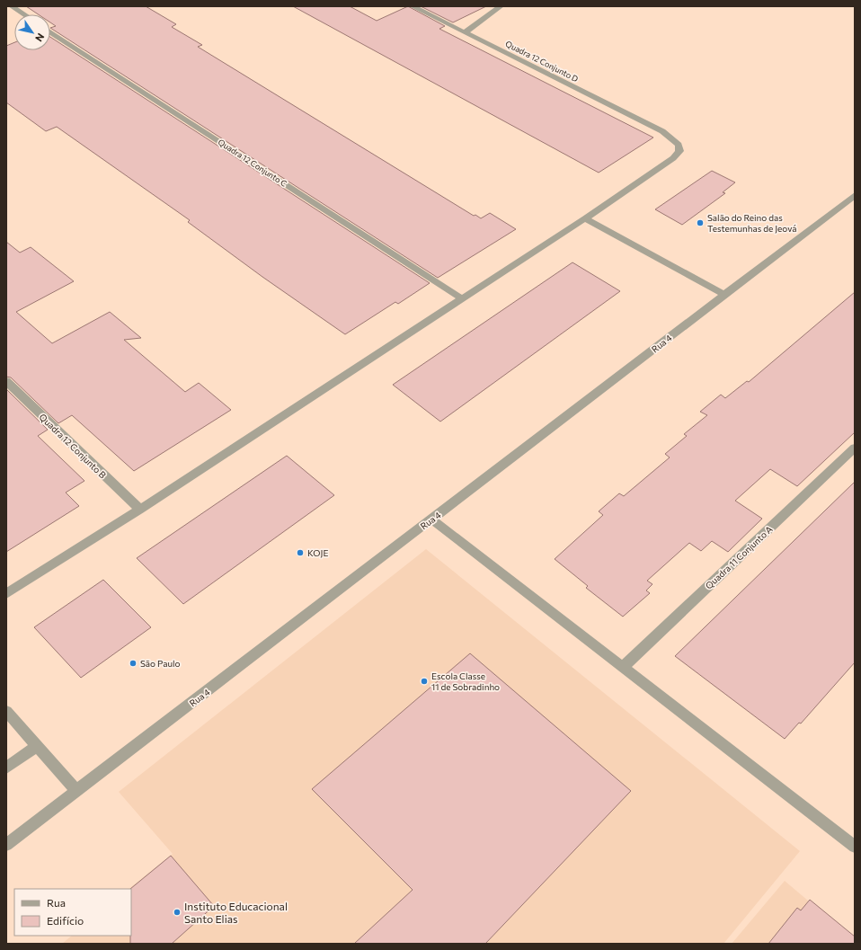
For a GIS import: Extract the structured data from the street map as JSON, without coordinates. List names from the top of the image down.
{
  "streets": {
    "street": [
      "Quadra 12 Conjunto D",
      "Quadra 12 Conjunto C",
      "Rua 4",
      "Quadra 12 Conjunto B",
      "Quadra 11 Conjunto A"
    ]
  },
  "crossings": [
    ["Quadra 12 Conjunto D", "Quadra 12 Conjunto C"],
    ["Quadra 12 Conjunto D", "Quadra 12 Conjunto B"]
  ],
  "places": [
    "Salão do Reino das Testemunhas de Jeová",
    "KOJE",
    "São Paulo",
    "Escola Classe 11 de Sobradinho",
    "Instituto Educacional Santo Elias"
  ],
  "legend": ["Rua", "Edifício"],
  "north": "bottom right"
}
